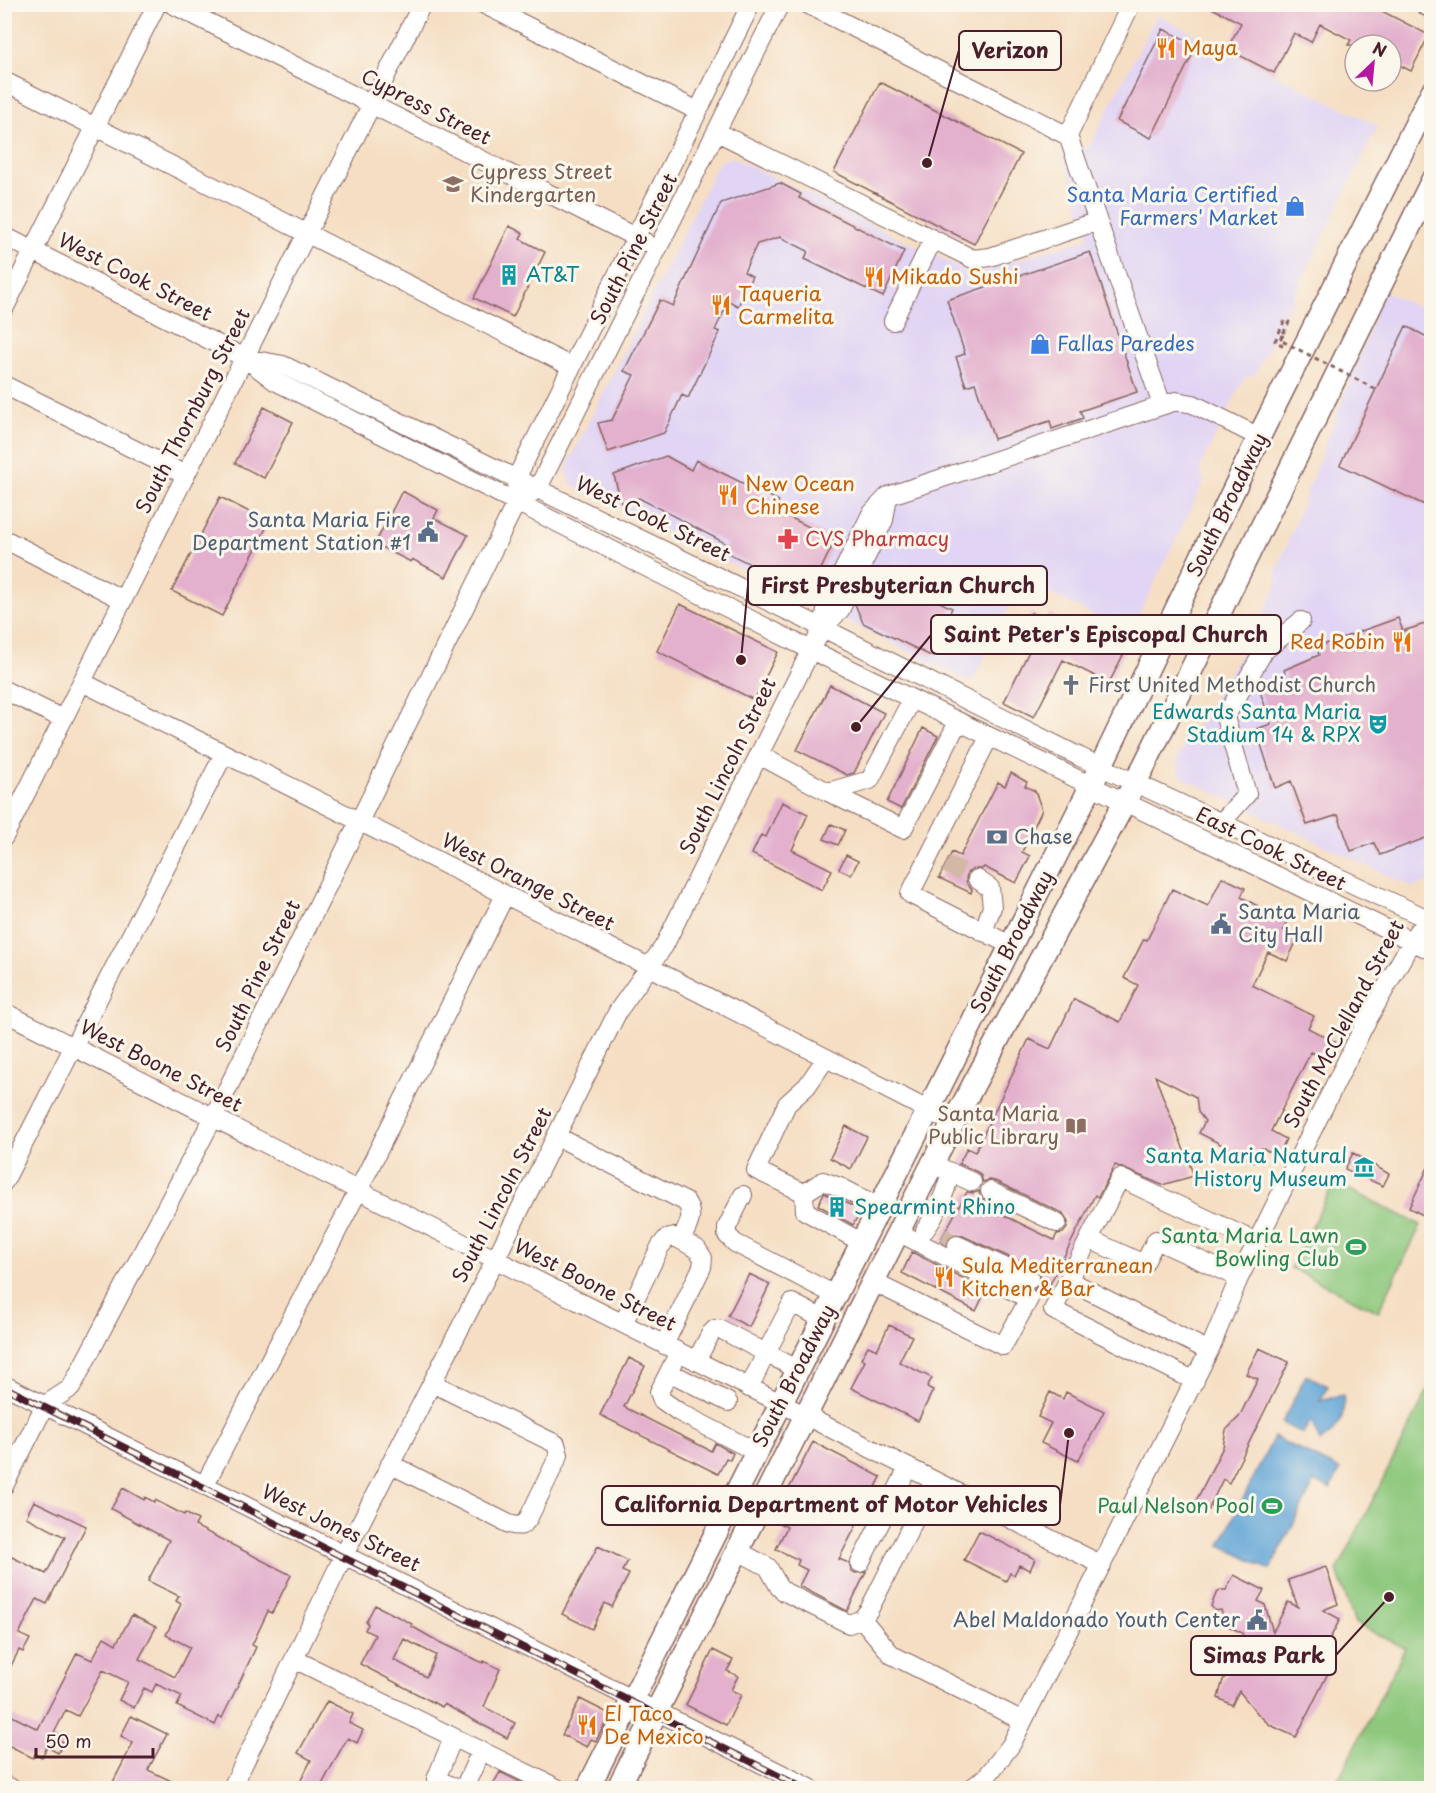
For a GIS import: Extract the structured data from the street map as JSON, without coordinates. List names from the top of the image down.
{
  "streets": {
    "main road": ["South Broadway"],
    "street": [
      "Cypress Street",
      "South Pine Street",
      "West Cook Street",
      "South Thornburg Street",
      "South Lincoln Street",
      "East Cook Street",
      "West Orange Street",
      "South McClelland Street",
      "West Boone Street",
      "West Jones Street"
    ]
  },
  "crossings": [
    ["Cypress Street", "South Pine Street"],
    ["Cypress Street", "South Thornburg Street"],
    ["South Pine Street", "West Cook Street"],
    ["South Pine Street", "West Orange Street"],
    ["South Pine Street", "West Boone Street"],
    ["South Pine Street", "West Jones Street"],
    ["West Cook Street", "South Thornburg Street"],
    ["West Cook Street", "South Broadway"],
    ["West Cook Street", "South Lincoln Street"],
    ["West Cook Street", "East Cook Street"],
    ["South Thornburg Street", "West Orange Street"],
    ["South Broadway", "East Cook Street"],
    ["South Broadway", "West Orange Street"],
    ["South Broadway", "West Boone Street"],
    ["South Broadway", "West Jones Street"],
    ["South Lincoln Street", "West Orange Street"],
    ["South Lincoln Street", "West Boone Street"],
    ["South Lincoln Street", "West Jones Street"],
    ["East Cook Street", "South McClelland Street"],
    ["South McClelland Street", "West Boone Street"]
  ],
  "places": {
    "restaurant": [
      "Maya",
      "Mikado Sushi",
      "Taqueria Carmelita",
      "New Ocean Chinese",
      "Red Robin",
      "Sula Mediterranean Kitchen & Bar",
      "El Taco De Mexico"
    ],
    "other": [
      "Verizon",
      "First Presbyterian Church",
      "Saint Peter's Episcopal Church",
      "California Department of Motor Vehicles",
      "Simas Park"
    ],
    "school or university": ["Cypress Street Kindergarten"],
    "shop": ["Santa Maria Certified Farmers' Market", "Fallas Paredes"],
    "building": ["AT&T", "Spearmint Rhino"],
    "public building": ["Santa Maria Fire Department Station #1", "Santa Maria City Hall", "Abel Maldonado Youth Center"],
    "pharmacy": ["CVS Pharmacy"],
    "church": ["First United Methodist Church"],
    "theatre": ["Edwards Santa Maria Stadium 14 & RPX"],
    "bank": ["Chase"],
    "library": ["Santa Maria Public Library"],
    "museum": ["Santa Maria Natural History Museum"],
    "sports": ["Santa Maria Lawn Bowling Club", "Paul Nelson Pool"]
  },
  "scale_bar": "50 m",
  "north": "top right"
}
